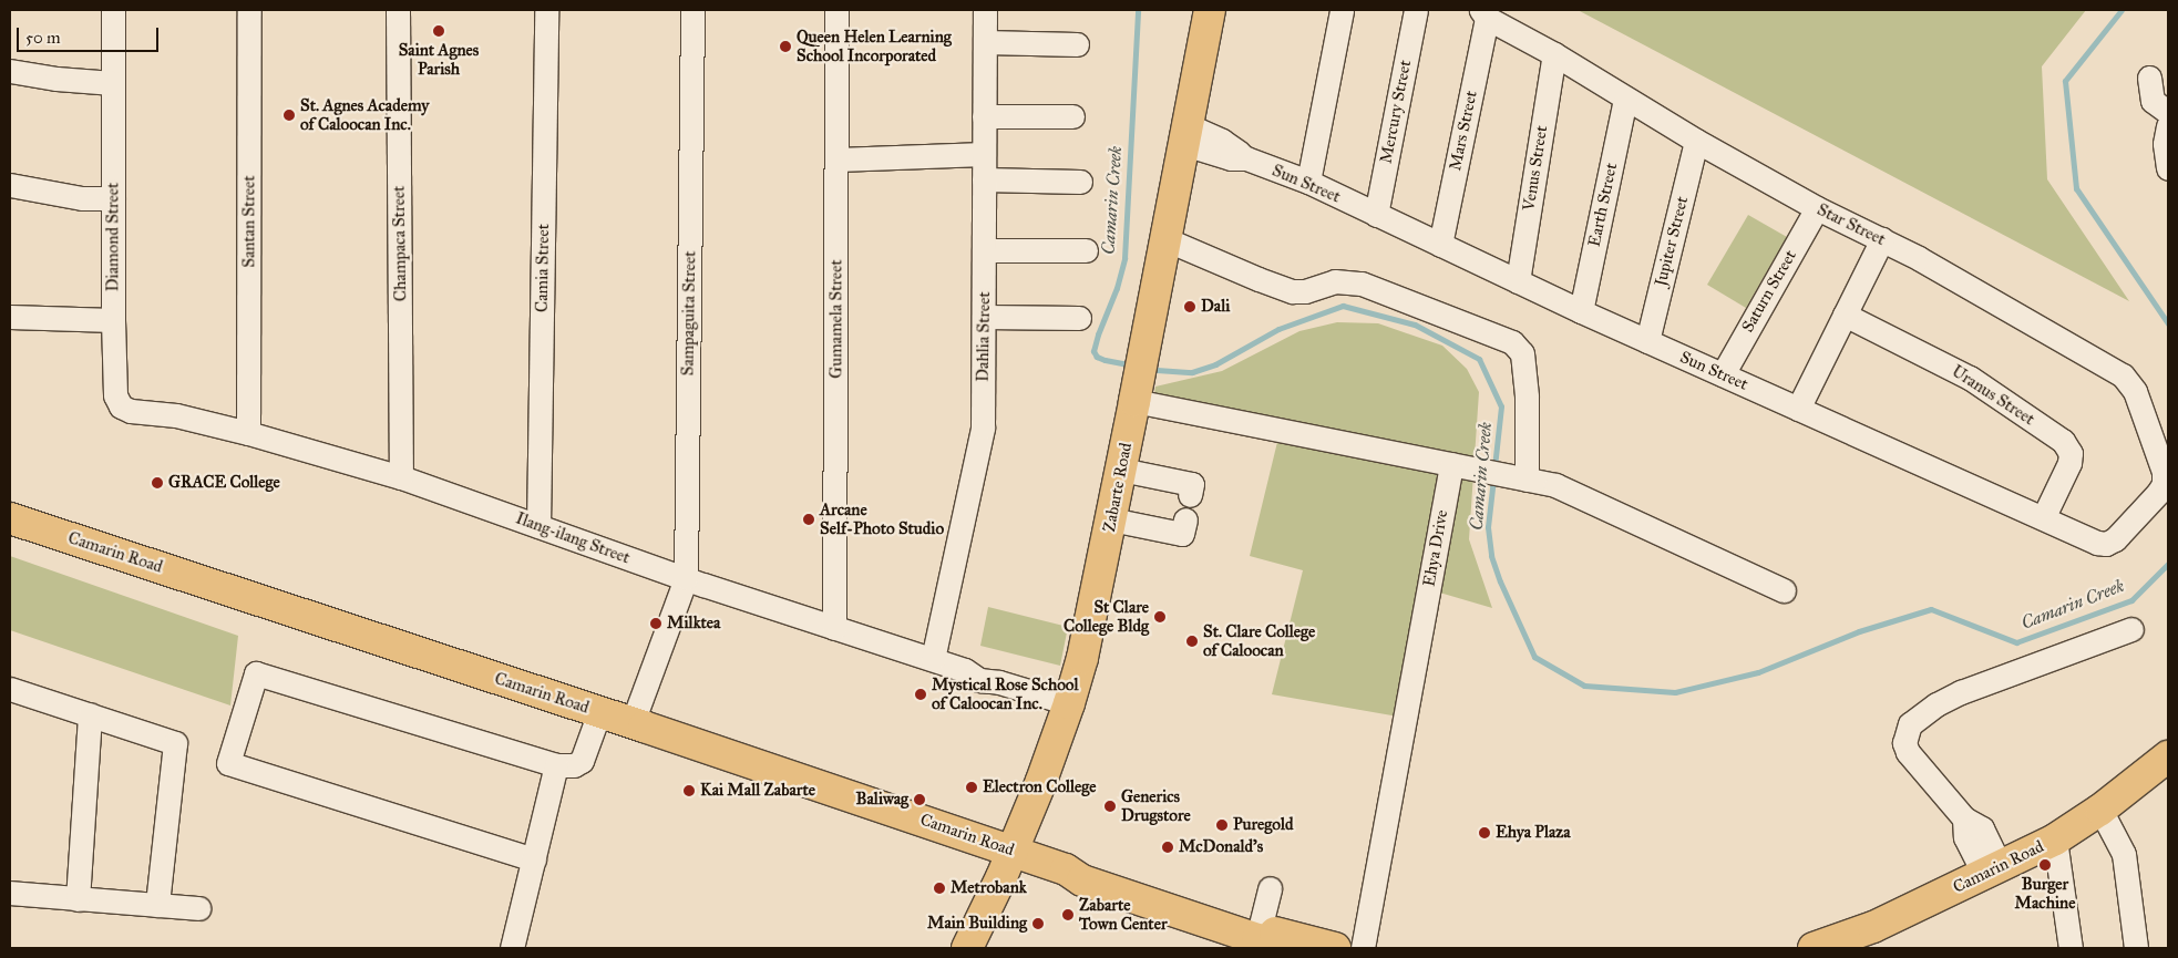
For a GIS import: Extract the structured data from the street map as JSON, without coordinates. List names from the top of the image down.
{
  "streets": {
    "main road": ["Zabarte Road", "Camarin Road"],
    "street": [
      "Mercury Street",
      "Mars Street",
      "Venus Street",
      "Sun Street",
      "Earth Street",
      "Santan Street",
      "Star Street",
      "Diamond Street",
      "Jupiter Street",
      "Champaca Street",
      "Camia Street",
      "Saturn Street",
      "Sampaguita Street",
      "Gumamela Street",
      "Dahlia Street",
      "Uranus Street",
      "Ilang-ilang Street",
      "Ehya Drive"
    ]
  },
  "crossings": [
    ["Mercury Street", "Sun Street"],
    ["Mars Street", "Sun Street"],
    ["Mars Street", "Star Street"],
    ["Venus Street", "Sun Street"],
    ["Venus Street", "Star Street"],
    ["Sun Street", "Earth Street"],
    ["Sun Street", "Star Street"],
    ["Sun Street", "Jupiter Street"],
    ["Sun Street", "Saturn Street"],
    ["Sun Street", "Uranus Street"],
    ["Sun Street", "Zabarte Road"],
    ["Earth Street", "Star Street"],
    ["Santan Street", "Ilang-ilang Street"],
    ["Star Street", "Jupiter Street"],
    ["Star Street", "Saturn Street"],
    ["Diamond Street", "Ilang-ilang Street"],
    ["Champaca Street", "Ilang-ilang Street"],
    ["Camia Street", "Ilang-ilang Street"],
    ["Sampaguita Street", "Ilang-ilang Street"],
    ["Sampaguita Street", "Camarin Road"],
    ["Gumamela Street", "Ilang-ilang Street"],
    ["Dahlia Street", "Ilang-ilang Street"],
    ["Zabarte Road", "Ilang-ilang Street"],
    ["Zabarte Road", "Camarin Road"]
  ],
  "water": ["Camarin Creek"],
  "places": [
    "Saint Agnes Parish",
    "Queen Helen Learning School Incorporated",
    "St. Agnes Academy of Caloocan Inc.",
    "Dali",
    "GRACE College",
    "Arcane Self-Photo Studio",
    "St Clare College Bldg",
    "Milktea",
    "St. Clare College of Caloocan",
    "Mystical Rose School of Caloocan Inc.",
    "Electron College",
    "Kai Mall Zabarte",
    "Baliwag",
    "Generics Drugstore",
    "Puregold",
    "Ehya Plaza",
    "McDonald's",
    "Burger Machine",
    "Metrobank",
    "Zabarte Town Center",
    "Main Building"
  ],
  "scale_bar": "50 m"
}
